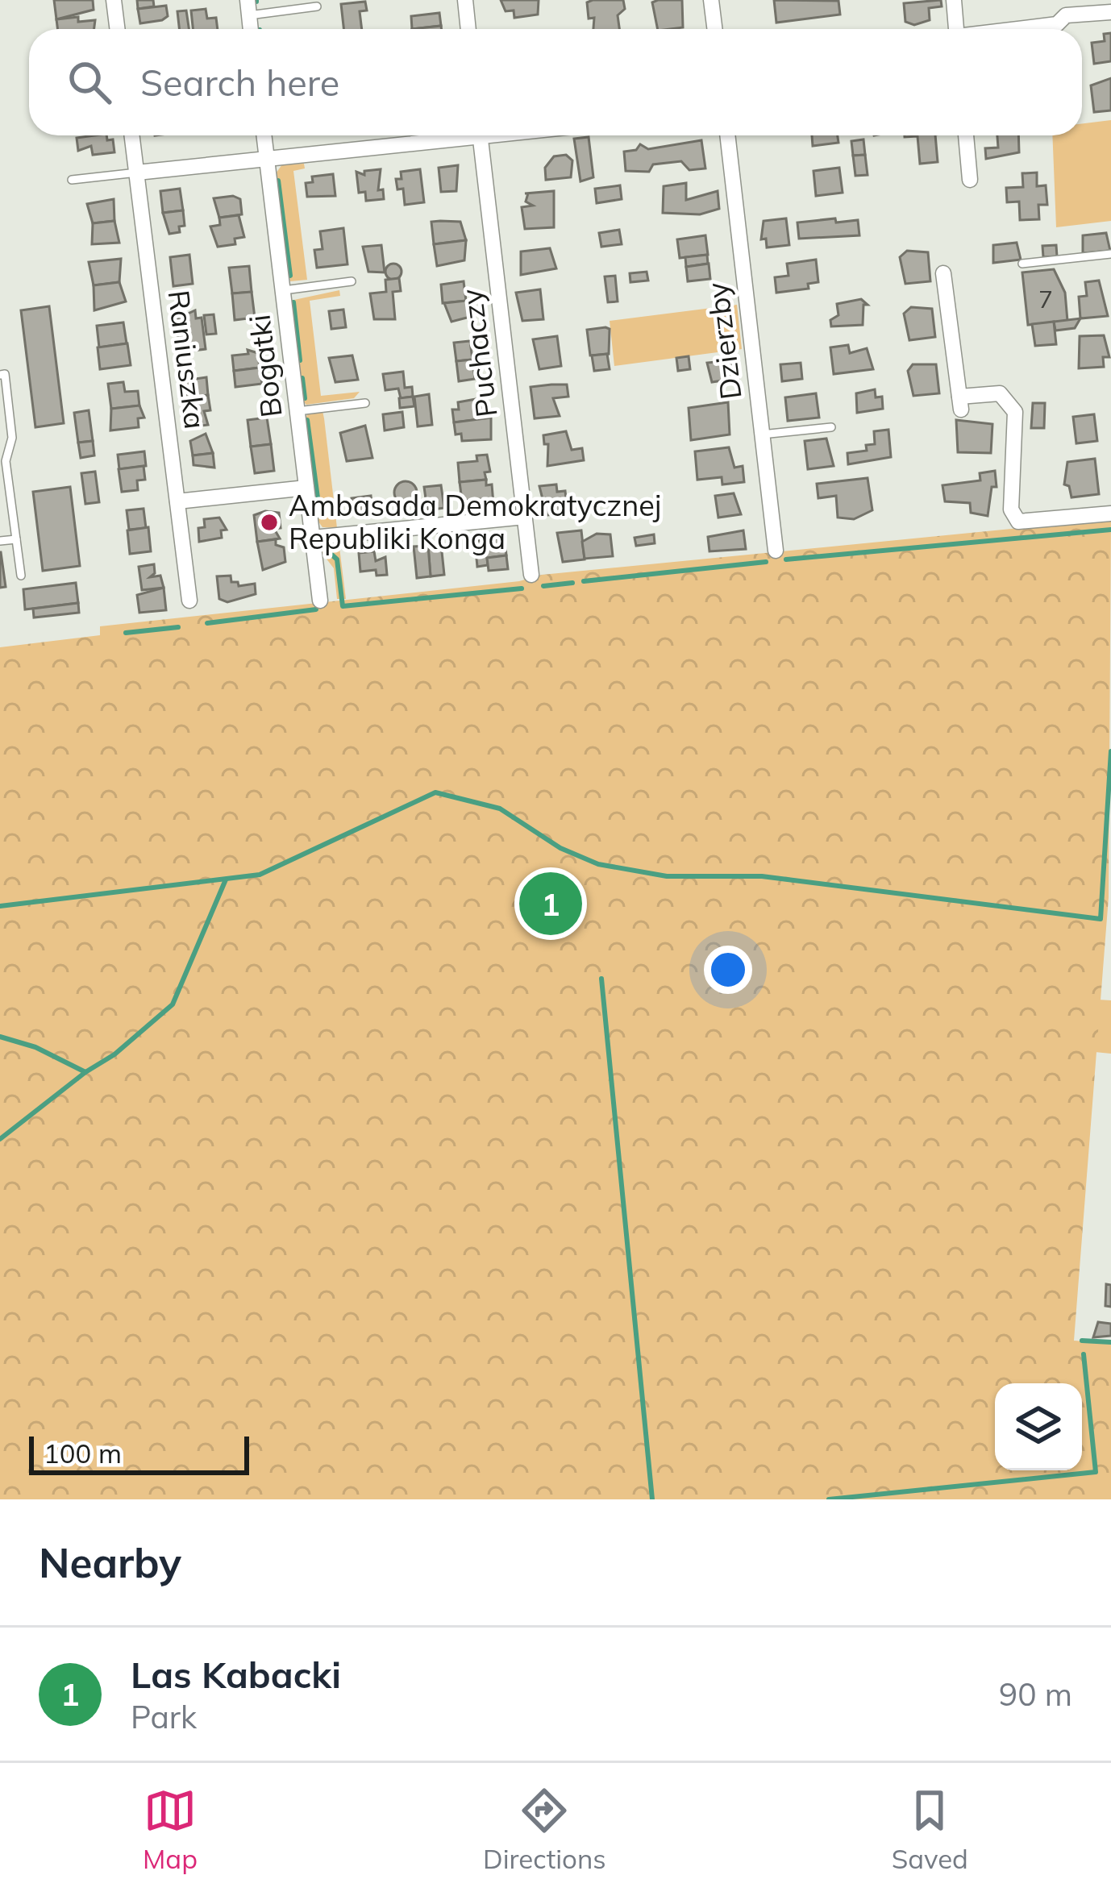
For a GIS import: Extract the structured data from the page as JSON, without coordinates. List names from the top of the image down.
{
  "streets": {
    "street": [
      "Dzierzby",
      "Puchaczy",
      "Raniuszka",
      "Bogatki"
    ]
  },
  "places": ["Ambasada Demokratycznej Republiki Konga"],
  "house_numbers": ["7"],
  "scale_bar": "100 m",
  "page": {
    "search": "Search here",
    "pins": "1",
    "scale": "100 m",
    "heading": "Nearby",
    "list": [
      {
        "mark": "1",
        "name": "Las Kabacki",
        "note": "Park",
        "value": "90 m"
      }
    ],
    "nav": ["Map", "Directions", "Saved"]
  }
}
